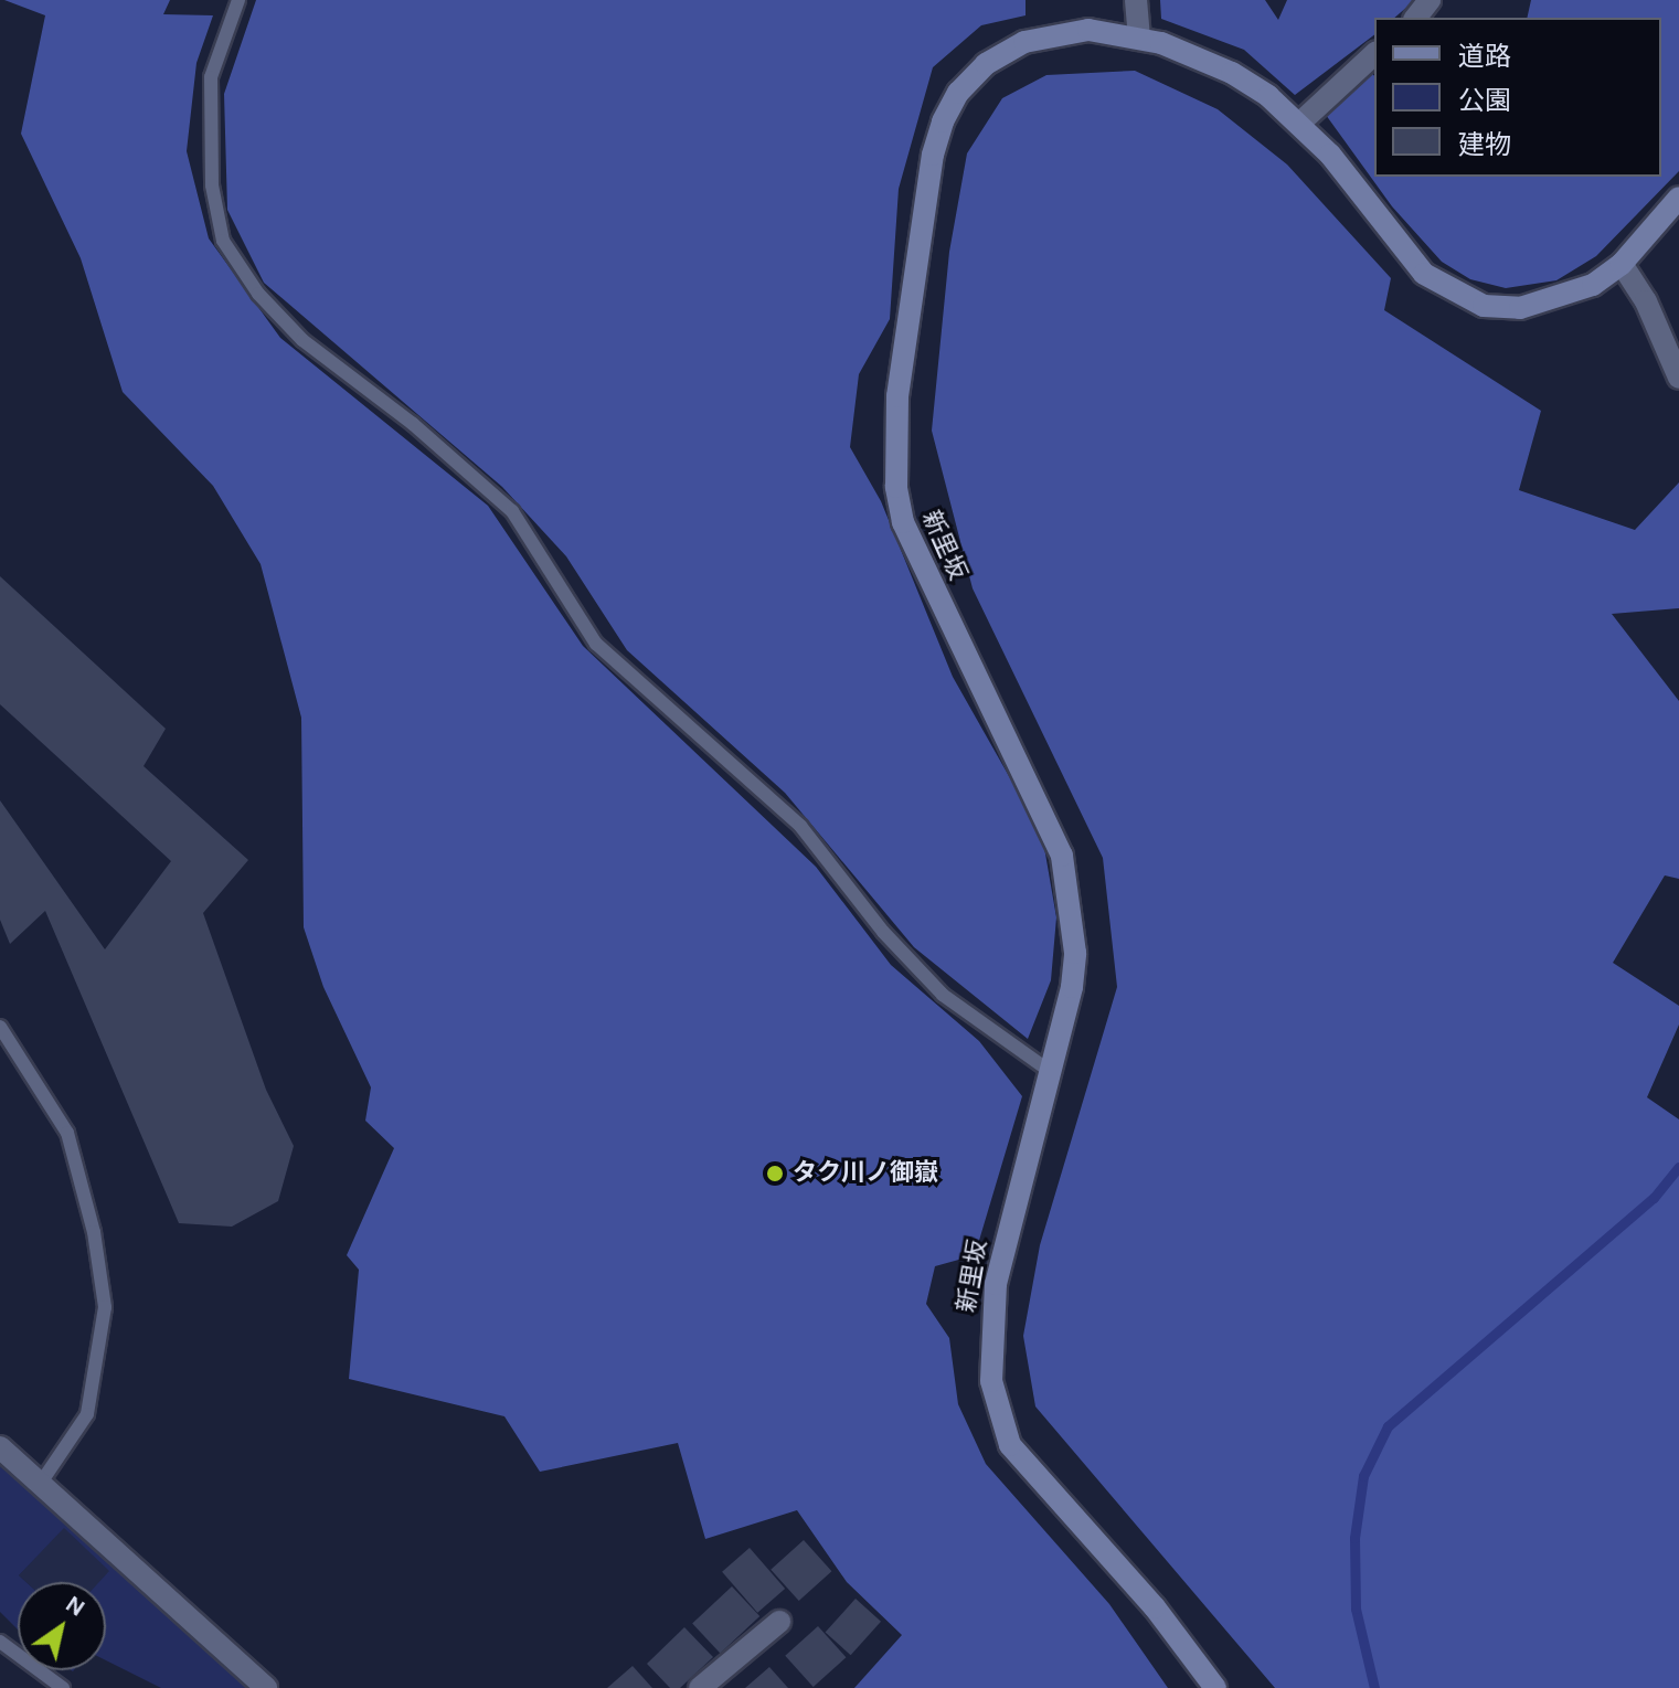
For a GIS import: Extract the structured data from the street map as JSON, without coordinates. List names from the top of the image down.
{
  "streets": {
    "main road": ["新里坂"]
  },
  "places": ["タク川ノ御嶽"],
  "legend": ["道路", "公園", "建物"],
  "north": "top right"
}
